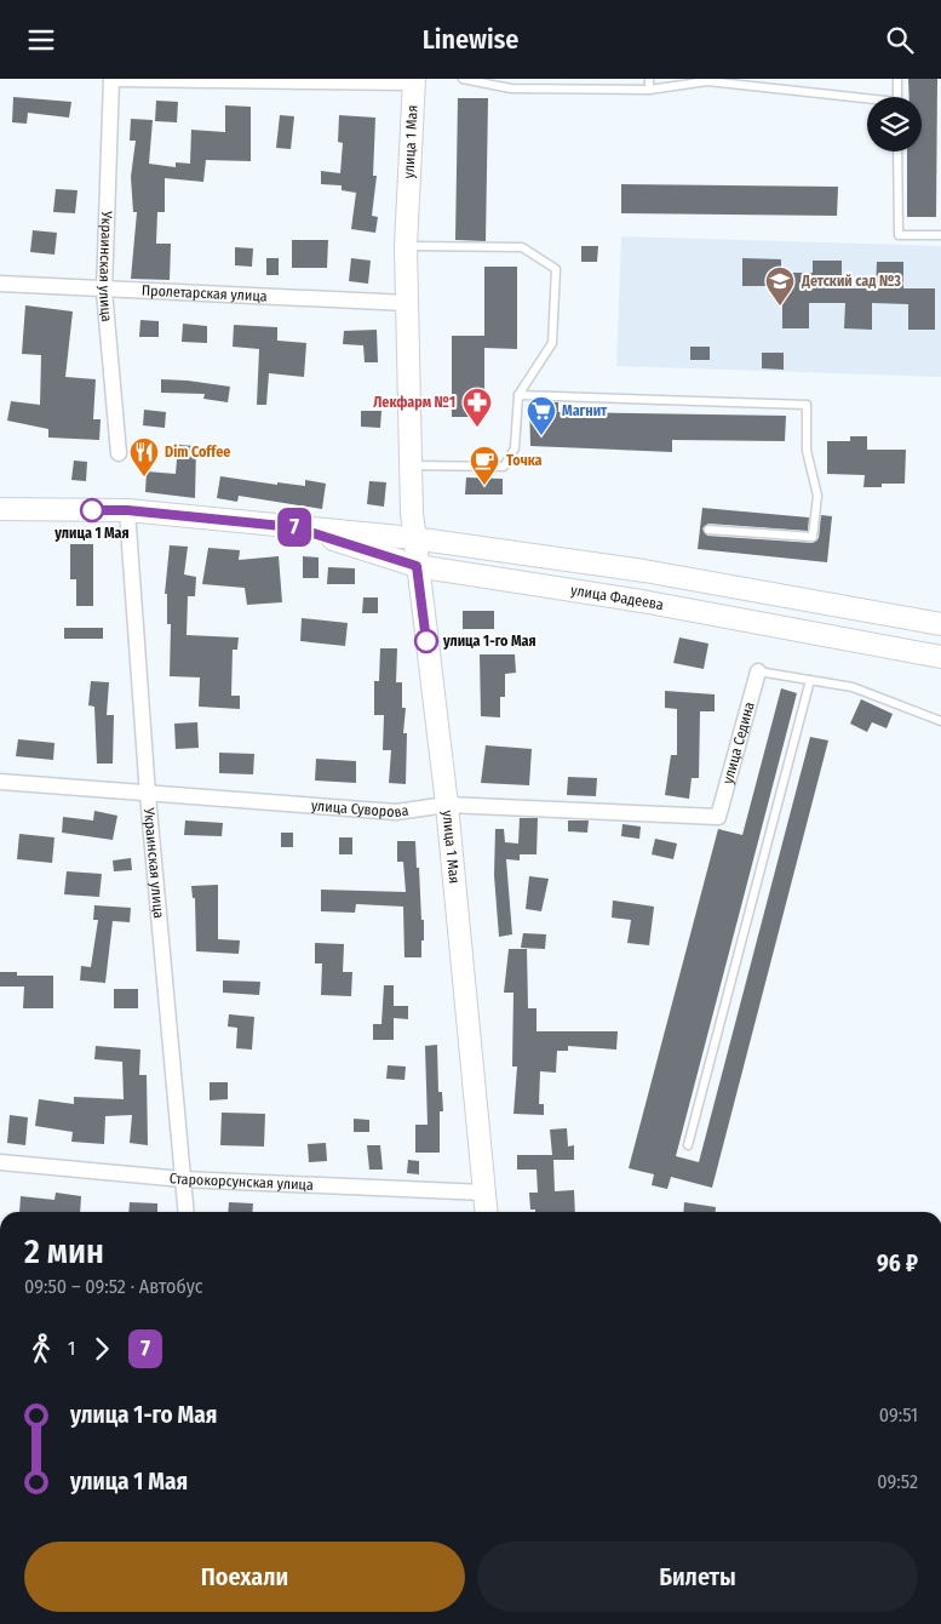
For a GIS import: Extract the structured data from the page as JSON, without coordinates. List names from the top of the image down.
{
  "streets": {
    "main road": ["улица 1 Мая", "улица Фадеева"],
    "street": [
      "Украинская улица",
      "Пролетарская улица",
      "улица Седина",
      "улица Суворова",
      "Старокорсунская улица"
    ]
  },
  "crossings": [
    ["улица 1 Мая", "Пролетарская улица"],
    ["улица 1 Мая", "улица Фадеева"],
    ["улица 1 Мая", "улица Суворова"],
    ["улица 1 Мая", "Старокорсунская улица"],
    ["Украинская улица", "Пролетарская улица"],
    ["Украинская улица", "улица Фадеева"],
    ["Украинская улица", "улица Суворова"],
    ["Украинская улица", "Старокорсунская улица"],
    ["улица Седина", "улица Суворова"]
  ],
  "places": {
    "school or university": ["Детский сад №3"],
    "pharmacy": ["Лекфарм №1"],
    "supermarket": ["Магнит"],
    "restaurant": ["Dim Coffee"],
    "cafe": ["Точка"],
    "other": ["улица 1 Мая", "улица 1-го Мая"]
  },
  "lines": ["bus line 7"],
  "page": {
    "header": "Linewise",
    "on_map": "7",
    "heading": ["2 мин", "09:50 – 09:52 · Автобус", "96 ₽"],
    "legs": ["1", "7"],
    "list": [
      {
        "name": "улица 1-го Мая",
        "value": "09:51"
      },
      {
        "name": "улица 1 Мая",
        "value": "09:52"
      }
    ],
    "buttons": ["Поехали", "Билеты"]
  }
}
